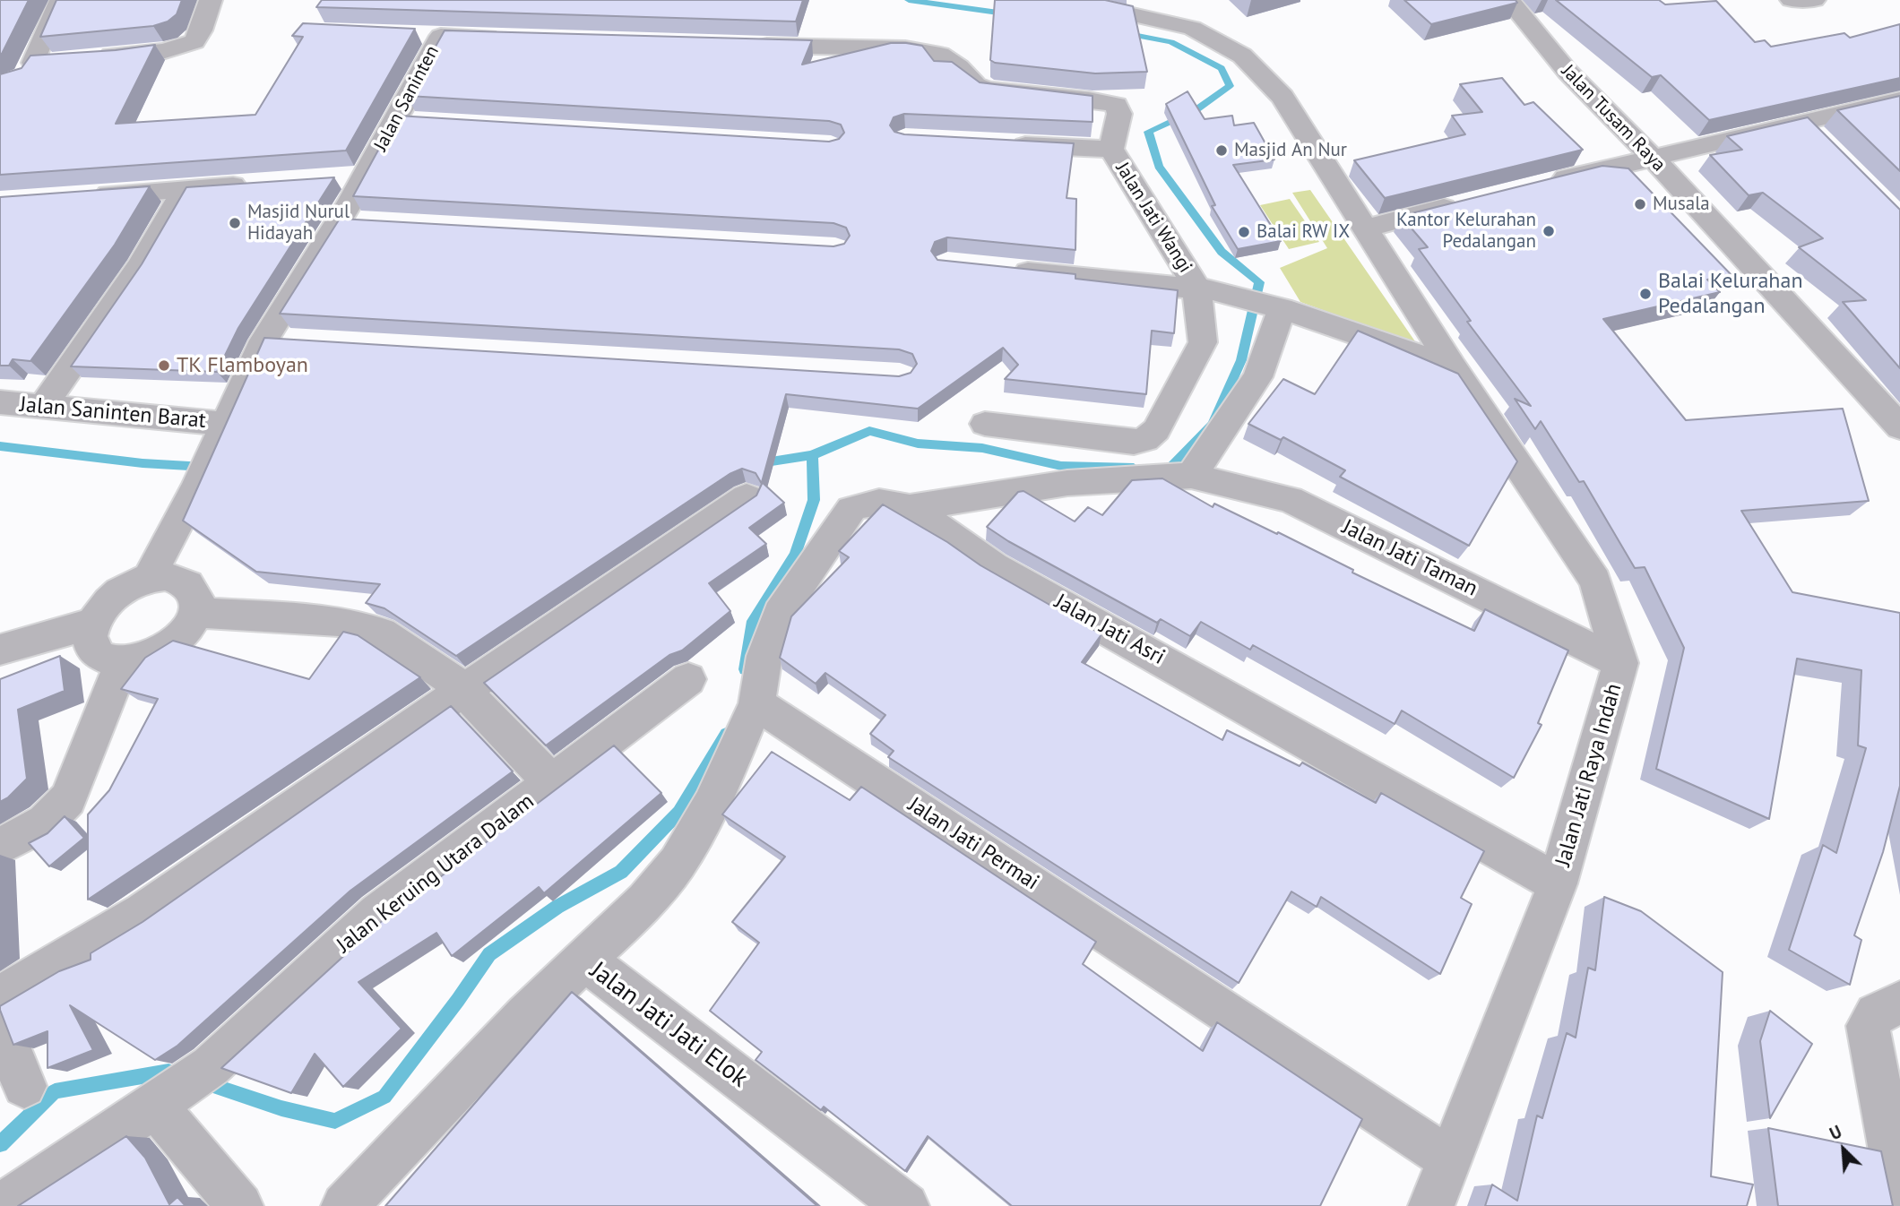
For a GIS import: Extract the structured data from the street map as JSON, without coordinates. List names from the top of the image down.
{
  "streets": {
    "street": [
      "Jalan Saninten",
      "Jalan Tusam Raya",
      "Jalan Jati Wangi",
      "Jalan Saninten Barat",
      "Jalan Jati Taman",
      "Jalan Jati Asri",
      "Jalan Jati Raya Indah",
      "Jalan Jati Permai",
      "Jalan Keruing Utara Dalam",
      "Jalan Jati Jati Elok"
    ]
  },
  "crossings": [
    ["Jalan Saninten", "Jalan Saninten Barat"],
    ["Jalan Jati Taman", "Jalan Jati Asri"],
    ["Jalan Jati Taman", "Jalan Jati Raya Indah"],
    ["Jalan Jati Asri", "Jalan Jati Raya Indah"],
    ["Jalan Jati Asri", "Jalan Jati Permai"],
    ["Jalan Jati Raya Indah", "Jalan Jati Permai"]
  ],
  "places": [
    "Masjid An Nur",
    "Musala",
    "Masjid Nurul Hidayah",
    "Kantor Kelurahan Pedalangan",
    "Balai RW IX",
    "Balai Kelurahan Pedalangan",
    "TK Flamboyan"
  ],
  "north": "top left"
}
